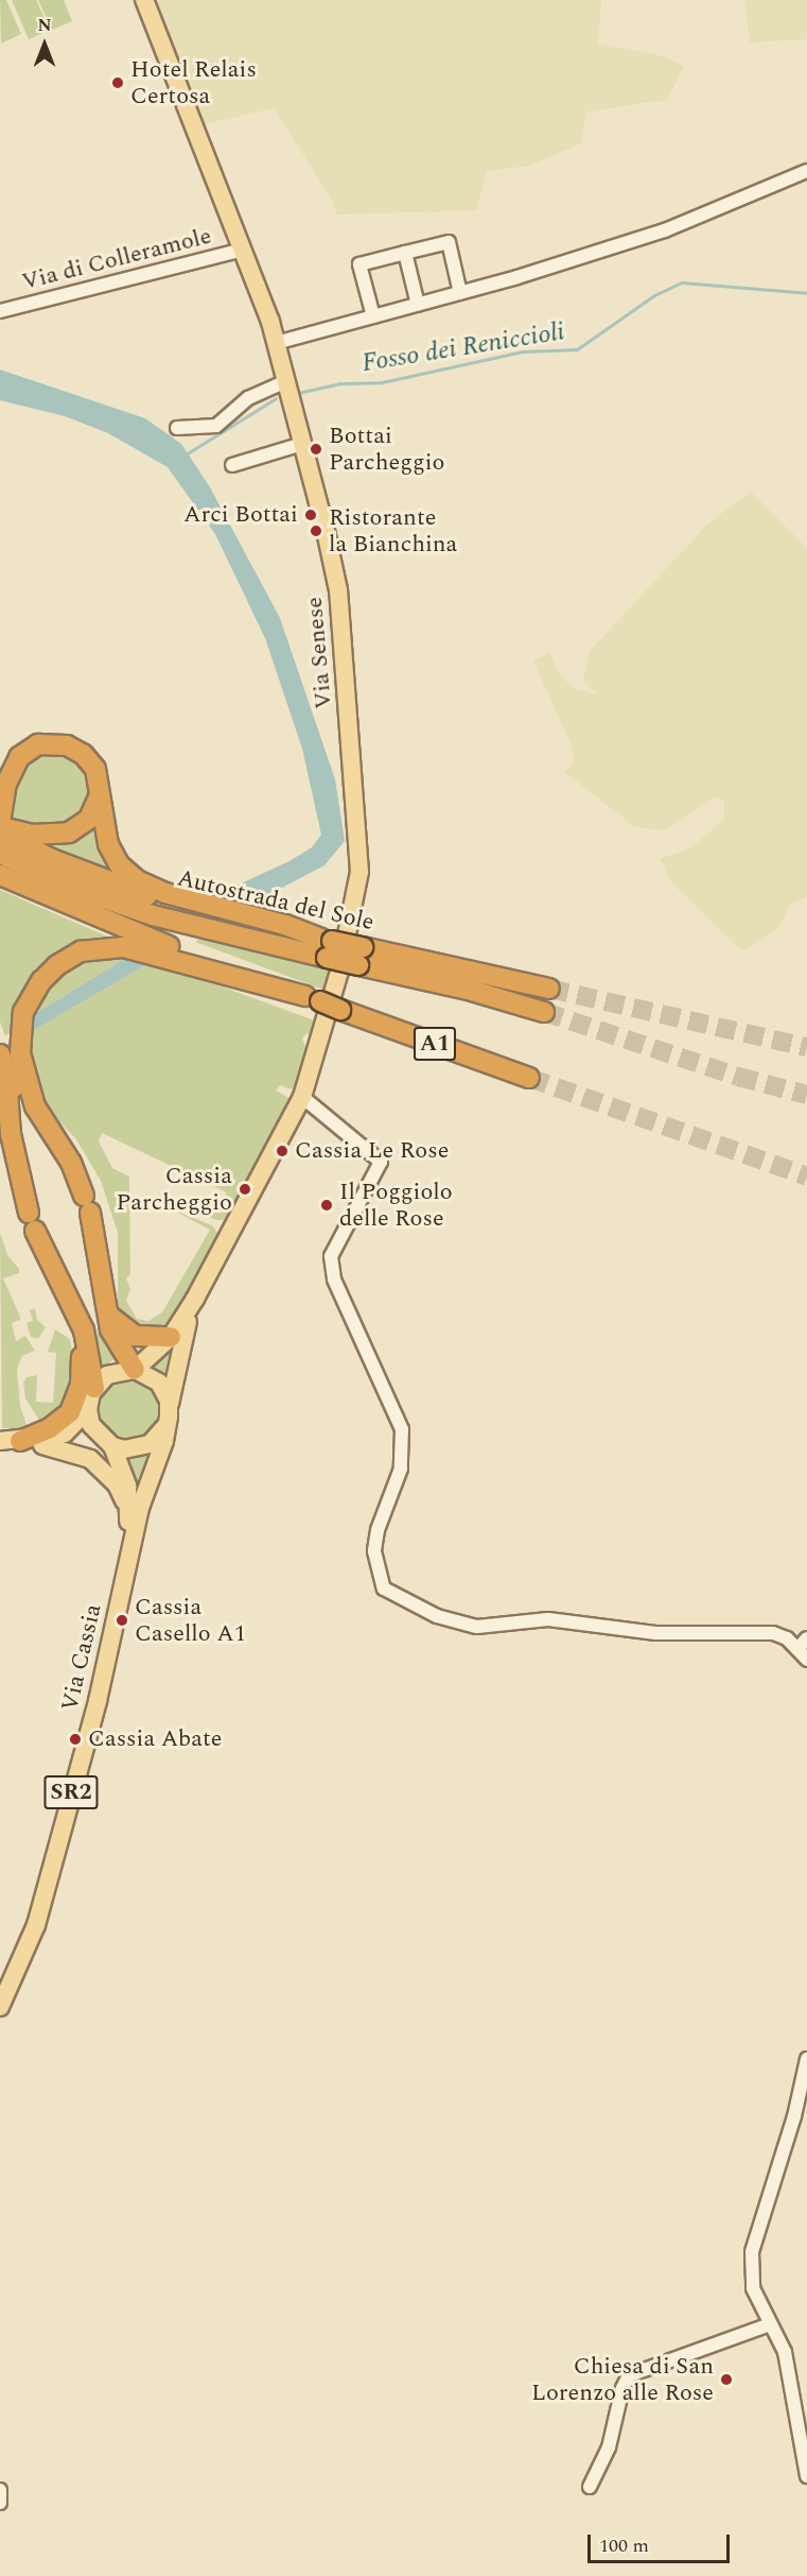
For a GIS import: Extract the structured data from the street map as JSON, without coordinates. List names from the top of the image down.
{
  "streets": {
    "highway": ["Autostrada del Sole", "A1"],
    "main road": ["Via Senese", "Via Cassia", "SR2"],
    "street": ["Via di Colleramole"]
  },
  "crossings": [
    ["Via di Colleramole", "Via Senese"],
    ["Via Senese", "Via Cassia"],
    ["Via Senese", "SR2"],
    ["Autostrada del Sole", "A1"],
    ["Via Cassia", "SR2"]
  ],
  "water": ["Fosso dei Reniccioli"],
  "places": [
    "Hotel Relais Certosa",
    "Bottai Parcheggio",
    "Arci Bottai",
    "Ristorante la Bianchina",
    "Cassia Le Rose",
    "Cassia Parcheggio",
    "Il Poggiolo delle Rose",
    "Cassia Casello A1",
    "Cassia Abate",
    "Chiesa di San Lorenzo alle Rose"
  ],
  "scale_bar": "100 m",
  "north": "top"
}
